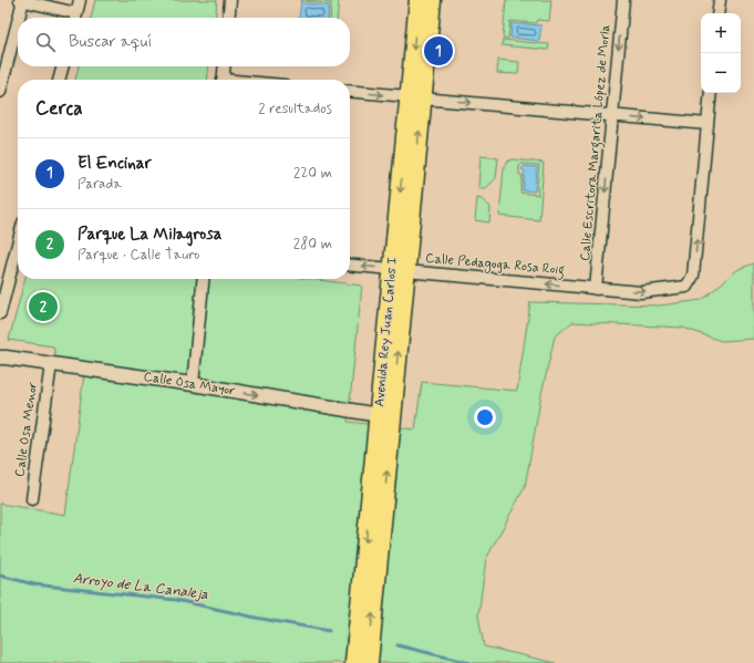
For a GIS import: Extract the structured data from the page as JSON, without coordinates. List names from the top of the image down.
{
  "streets": {
    "main road": ["Avenida Rey Juan Carlos I"],
    "street": [
      "Calle Escritora Margarita López de Morla",
      "Calle Pedagoga Rosa Roig",
      "Calle Osa Mayor",
      "Calle Osa Menor"
    ]
  },
  "crossings": [
    ["Calle Escritora Margarita López de Morla", "Calle Pedagoga Rosa Roig"],
    ["Calle Pedagoga Rosa Roig", "Avenida Rey Juan Carlos I"],
    ["Avenida Rey Juan Carlos I", "Calle Osa Mayor"],
    ["Calle Osa Mayor", "Calle Osa Menor"]
  ],
  "one_way": ["Calle Escritora Margarita López de Morla", "Calle Osa Mayor"],
  "water": ["Arroyo de La Canaleja"],
  "page": {
    "map_buttons": ["+", "−"],
    "search": "Buscar aquí",
    "pins": ["1", "2"],
    "heading": ["Cerca", "2 resultados"],
    "list": [
      {
        "mark": "1",
        "name": "El Encinar",
        "note": "Parada",
        "value": "220 m"
      },
      {
        "mark": "2",
        "name": "Parque La Milagrosa",
        "note": "Parque · Calle Tauro",
        "value": "280 m"
      }
    ]
  }
}
